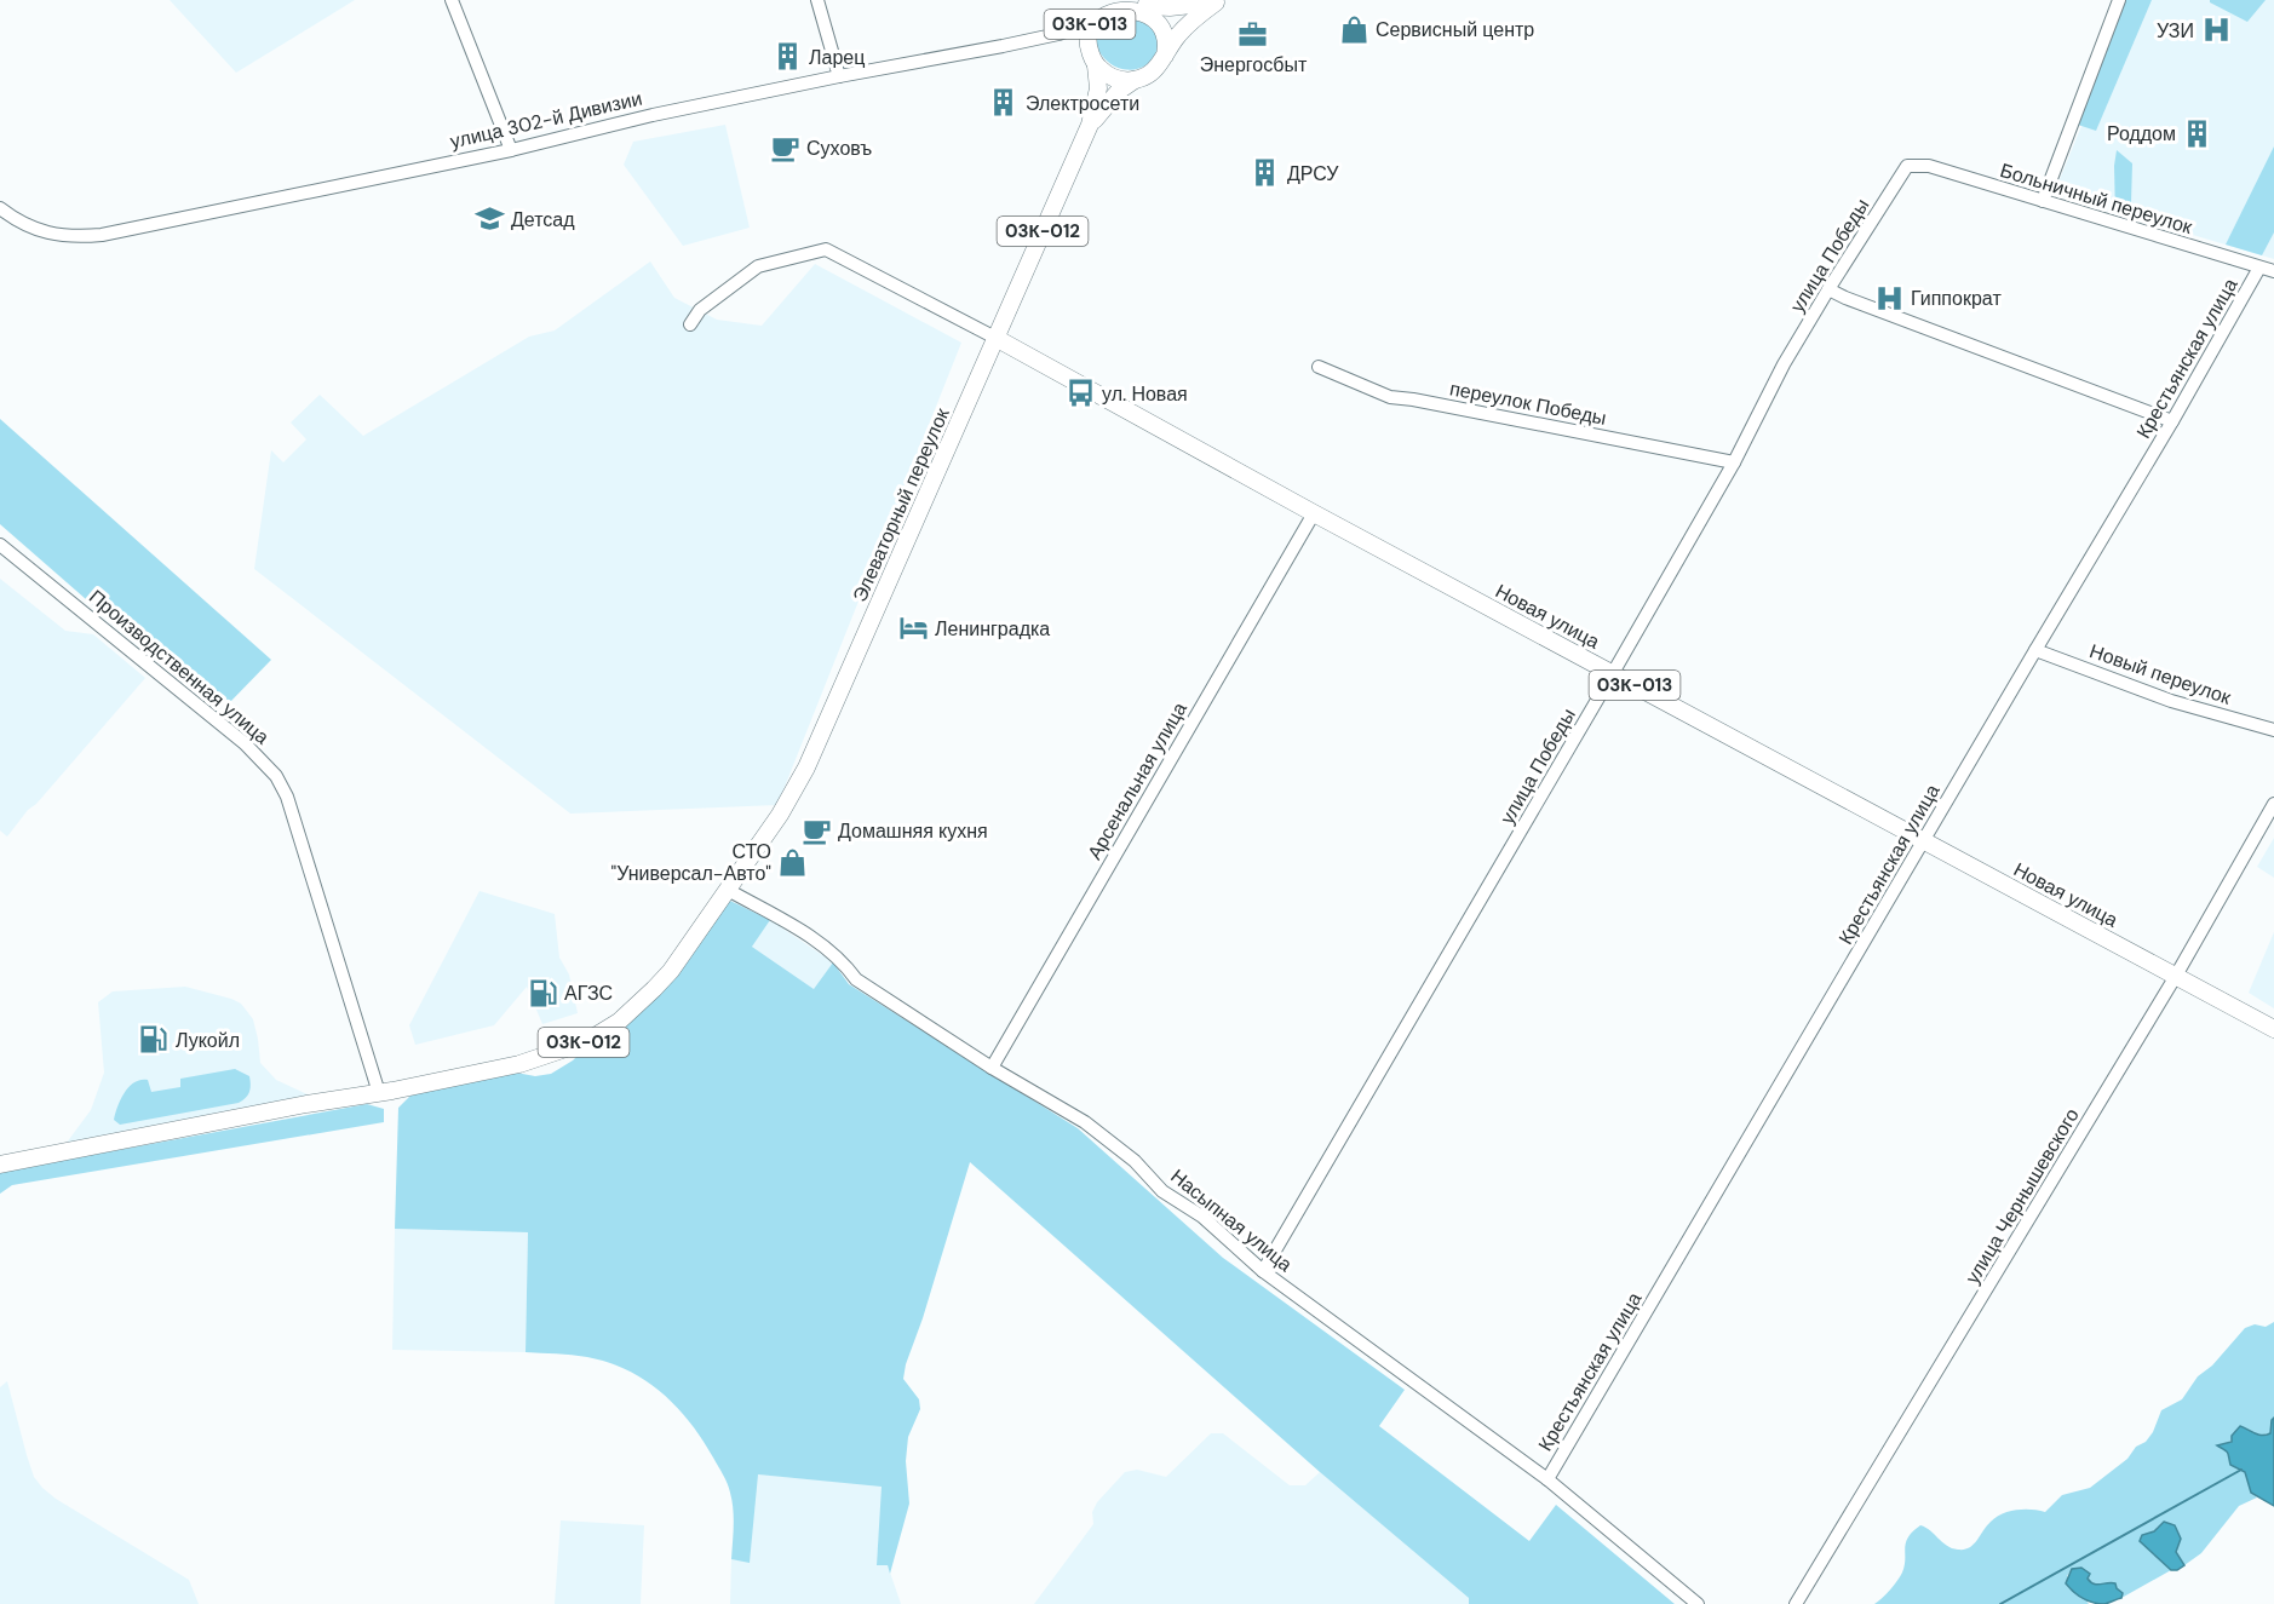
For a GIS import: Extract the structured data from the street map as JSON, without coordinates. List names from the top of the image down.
{
  "streets": {
    "main road": [
      "03К-013",
      "03К-012",
      "Элеваторный переулок",
      "Новая улица"
    ],
    "street": [
      "улица 302-й Дивизии",
      "Больничный переулок",
      "улица Победы",
      "Крестьянская улица",
      "переулок Победы",
      "Производственная улица",
      "Новый переулок",
      "Арсенальная улица",
      "улица Чернышевского",
      "Насыпная улица"
    ]
  },
  "crossings": [
    ["03К-013", "улица 302-й Дивизии"],
    ["03К-013", "Элеваторный переулок"],
    ["улица 302-й Дивизии", "Элеваторный переулок"],
    ["Больничный переулок", "улица Победы"],
    ["Больничный переулок", "Крестьянская улица"],
    ["03К-012", "Элеваторный переулок"],
    ["03К-012", "Производственная улица"],
    ["03К-012", "Насыпная улица"],
    ["улица Победы", "переулок Победы"],
    ["улица Победы", "Новая улица"],
    ["улица Победы", "Насыпная улица"],
    ["Крестьянская улица", "Новая улица"],
    ["Крестьянская улица", "Новый переулок"],
    ["Крестьянская улица", "Насыпная улица"],
    ["Элеваторный переулок", "Новая улица"],
    ["Элеваторный переулок", "Насыпная улица"],
    ["Новая улица", "Арсенальная улица"],
    ["Новая улица", "улица Чернышевского"],
    ["Арсенальная улица", "Насыпная улица"]
  ],
  "places": {
    "shop": ["Сервисный центр", "СТО \"Универсал-Авто\""],
    "hospital": ["УЗИ", "Гиппократ"],
    "office": ["Энергосбыт"],
    "building": [
      "Ларец",
      "Электросети",
      "Роддом",
      "ДРСУ"
    ],
    "cafe": ["Суховъ", "Домашняя кухня"],
    "school or university": ["Детсад"],
    "bus stop": ["ул. Новая"],
    "hotel": ["Ленинградка"],
    "fuel station": ["АГЗС", "Лукойл"]
  }
}
